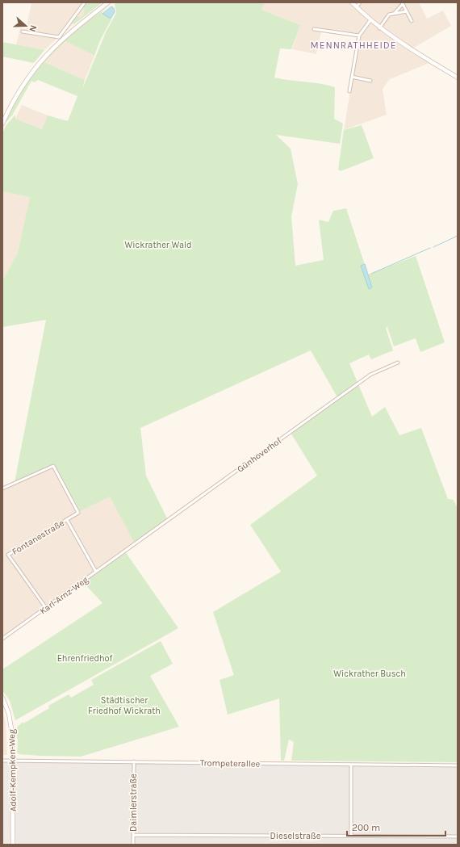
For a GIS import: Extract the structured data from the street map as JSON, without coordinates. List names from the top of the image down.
{
  "streets": {
    "main road": ["Adolf-Kempken-Weg"],
    "street": [
      "Günhoverhof",
      "Fontanestraße",
      "Karl-Arnz-Weg",
      "Trompeterallee",
      "Daimlerstraße",
      "Dieselstraße"
    ]
  },
  "crossings": [
    ["Günhoverhof", "Karl-Arnz-Weg"],
    ["Fontanestraße", "Karl-Arnz-Weg"],
    ["Trompeterallee", "Adolf-Kempken-Weg"],
    ["Trompeterallee", "Daimlerstraße"],
    ["Daimlerstraße", "Dieselstraße"]
  ],
  "districts": ["MENNRATHHEIDE"],
  "parks": [
    "Wickrather Wald",
    "Ehrenfriedhof",
    "Wickrather Busch",
    "Städtischer Friedhof Wickrath"
  ],
  "scale_bar": "200 m",
  "north": "right"
}
